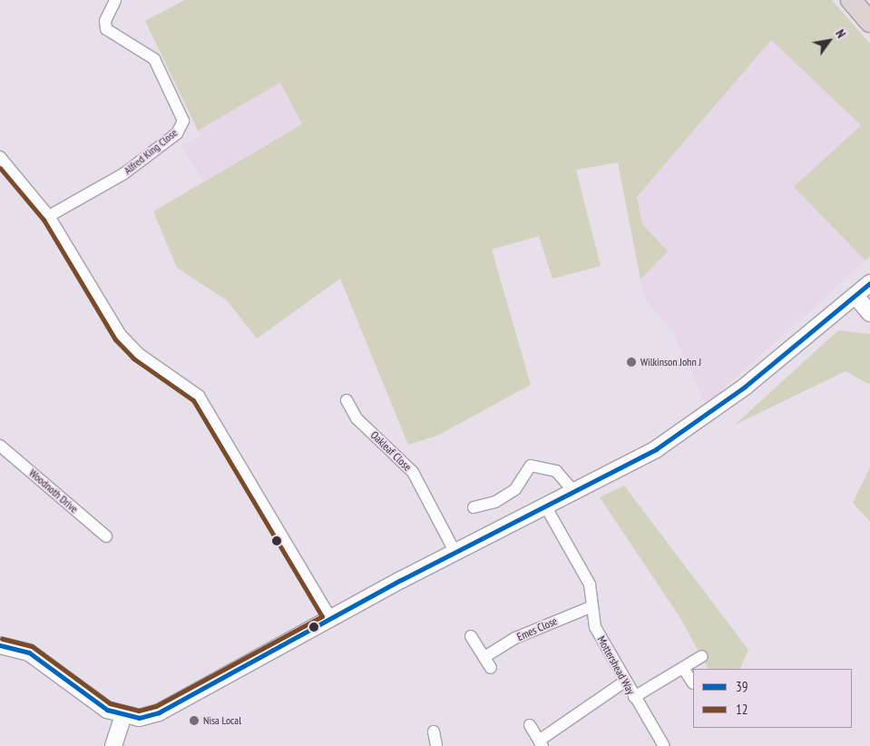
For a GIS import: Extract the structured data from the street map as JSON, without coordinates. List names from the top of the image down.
{
  "streets": {
    "street": [
      "Alfred King Close",
      "Oakleaf Close",
      "Woodnoth Drive",
      "Emes Close",
      "Mottershead Way"
    ]
  },
  "crossings": [
    ["Emes Close", "Mottershead Way"]
  ],
  "places": ["Wilkinson John J", "Nisa Local"],
  "lines": ["transit line 12", "transit line 39"],
  "legend": ["39", "12"],
  "north": "top right"
}
